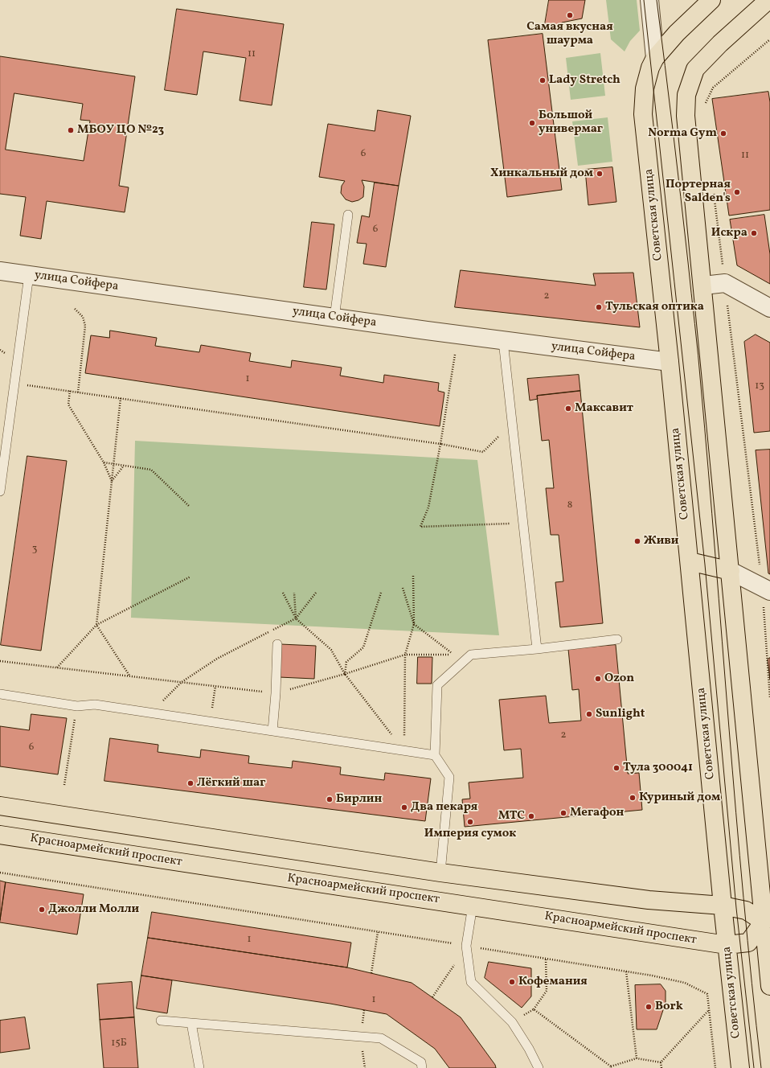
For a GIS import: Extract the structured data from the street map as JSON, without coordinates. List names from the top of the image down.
{
  "streets": {
    "main road": ["Советская улица", "Красноармейский проспект"],
    "street": ["улица Сойфера"]
  },
  "crossings": [
    ["Советская улица", "улица Сойфера"],
    ["Советская улица", "Красноармейский проспект"]
  ],
  "places": [
    "Самая вкусная шаурма",
    "Lady Stretch",
    "Большой универмаг",
    "МБОУ ЦО №23",
    "Norma Gym",
    "Хинкальный дом",
    "Портерная Salden's",
    "Искра",
    "Тульская оптика",
    "Максавит",
    "Живи",
    "Ozon",
    "Sunlight",
    "Тула 300041",
    "Лёгкий шаг",
    "Куриный дом",
    "Бирлин",
    "Два пекаря",
    "Мегафон",
    "МТС",
    "Империя сумок",
    "Джолли Молли",
    "Кофемания",
    "Bork"
  ],
  "house_numbers": [
    "11",
    "6",
    "11",
    "6",
    "2",
    "1",
    "13",
    "8",
    "3",
    "2",
    "6",
    "1",
    "1",
    "15Б"
  ]
}
